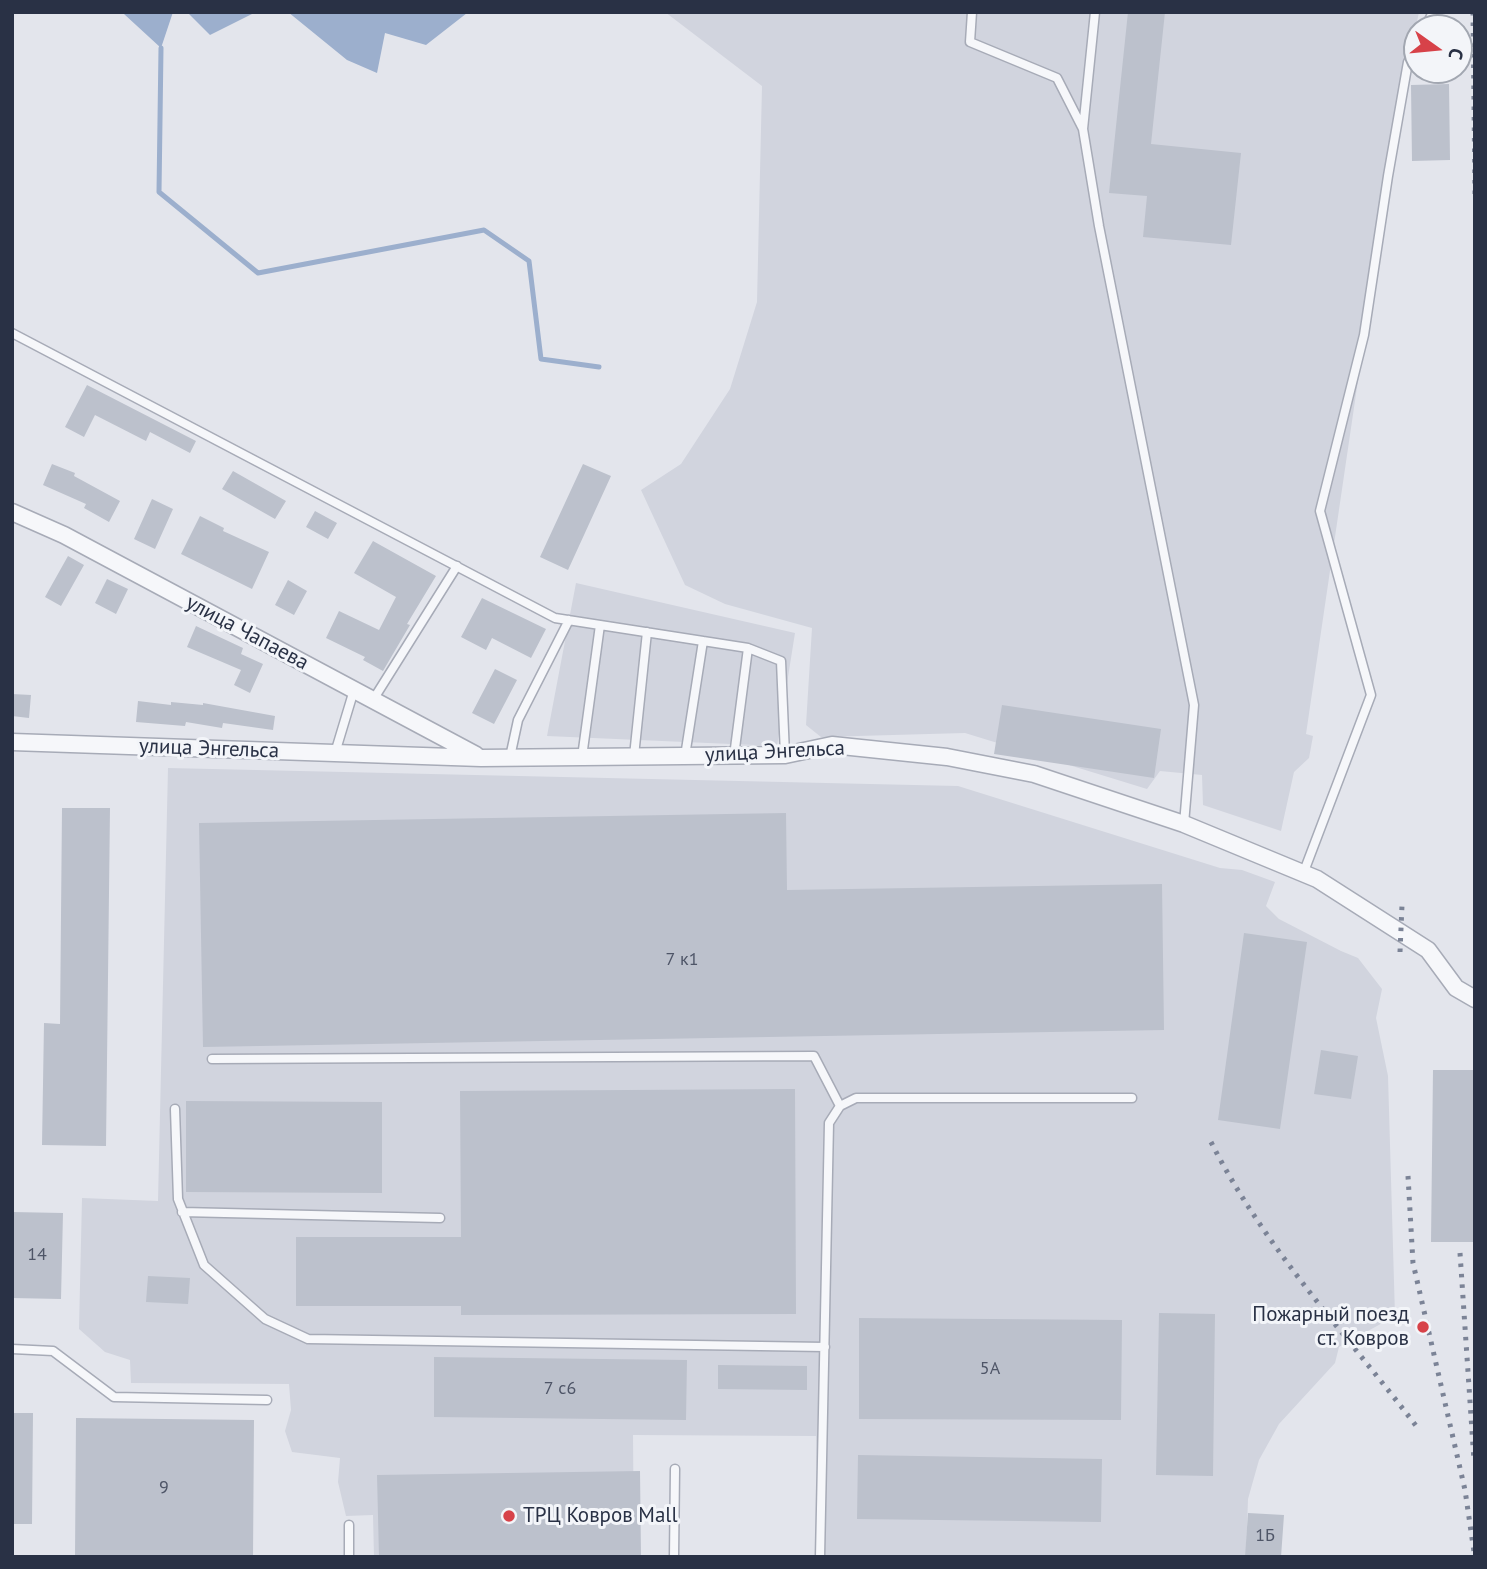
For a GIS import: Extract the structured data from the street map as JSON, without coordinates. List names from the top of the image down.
{
  "streets": {
    "street": ["улица Чапаева", "улица Энгельса"]
  },
  "crossings": [
    ["улица Чапаева", "улица Энгельса"]
  ],
  "places": ["Пожарный поезд ст. Ковров", "ТРЦ Ковров Mall"],
  "house_numbers": [
    "7 к1",
    "14",
    "5А",
    "7 с6",
    "9",
    "1Б"
  ],
  "north": "right"
}
